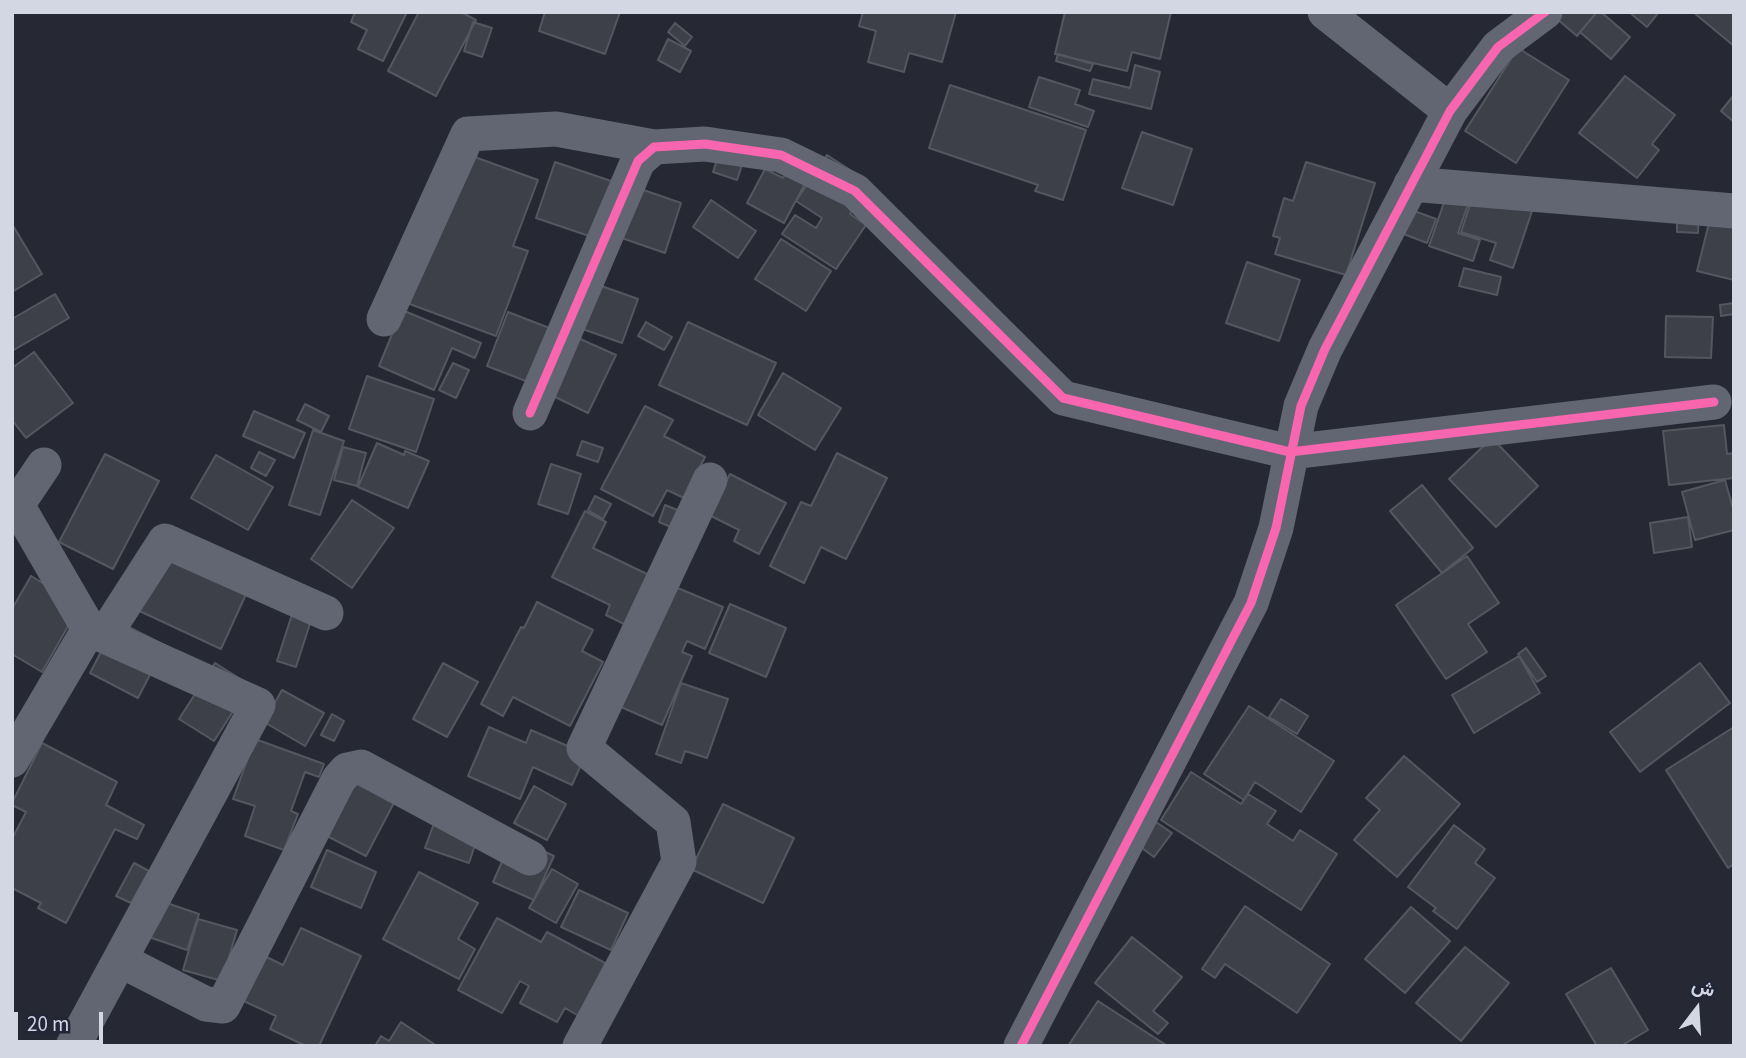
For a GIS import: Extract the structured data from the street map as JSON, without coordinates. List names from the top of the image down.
{
  "scale_bar": "20 m",
  "north": "top"
}
